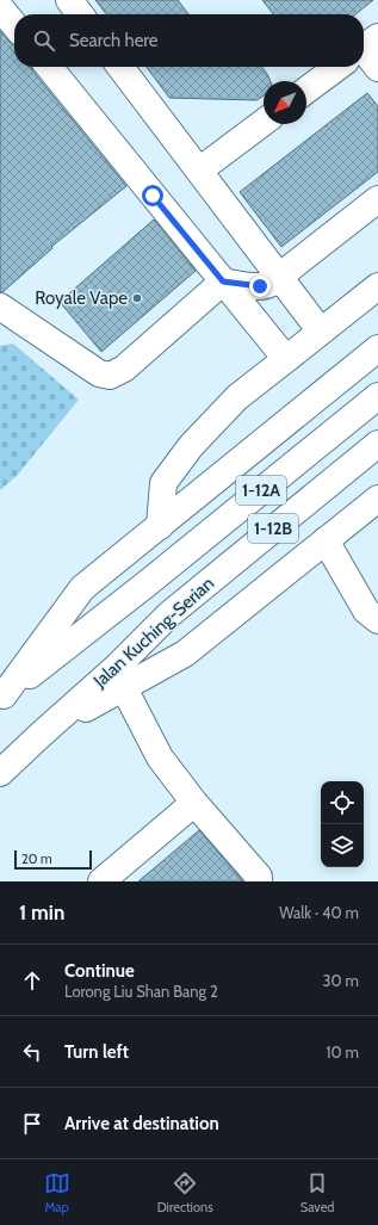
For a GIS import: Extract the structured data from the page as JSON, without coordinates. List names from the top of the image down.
{
  "streets": {
    "main road": ["1-12A", "1-12B", "Jalan Kuching-Serian"]
  },
  "places": ["Royale Vape"],
  "scale_bar": "20 m",
  "north": "bottom left",
  "page": {
    "search": "Search here",
    "scale": "20 m",
    "heading": ["1 min", "Walk · 40 m"],
    "list": [
      ["Continue", "Lorong Liu Shan Bang 2", "30 m"],
      ["Turn left", "10 m"],
      "Arrive at destination"
    ],
    "nav": ["Map", "Directions", "Saved"]
  }
}
